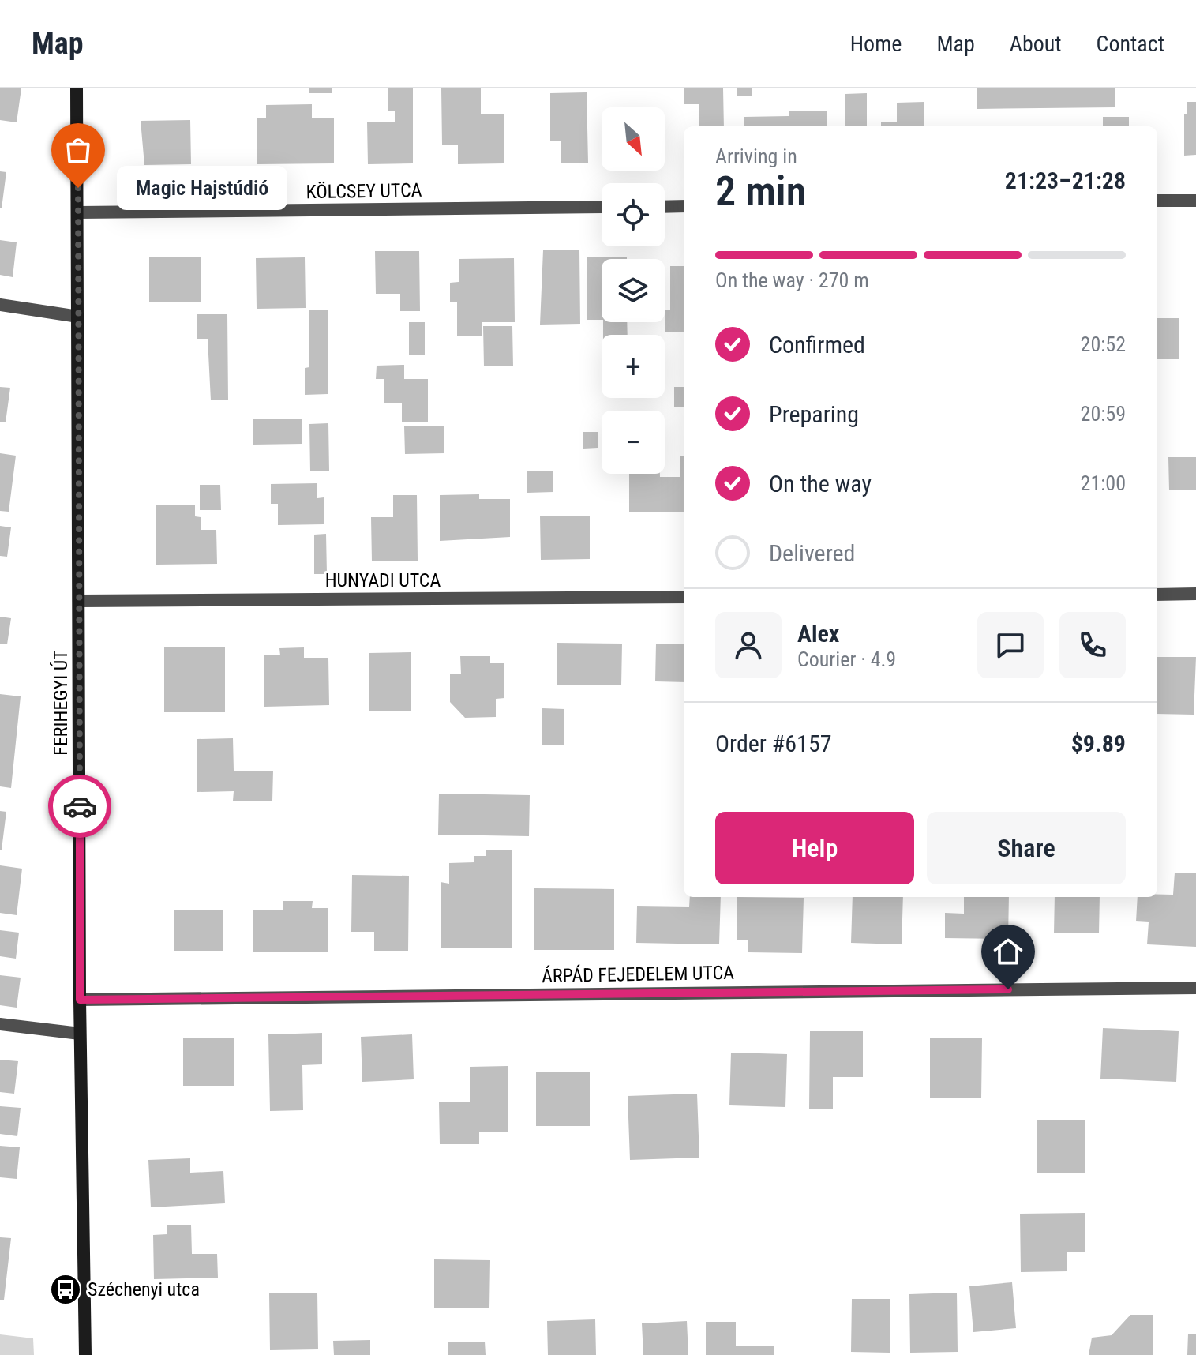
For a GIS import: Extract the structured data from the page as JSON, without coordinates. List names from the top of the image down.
{
  "streets": {
    "main road": ["FERIHEGYI ÚT"],
    "street": ["KÖLCSEY UTCA", "HUNYADI UTCA", "ÁRPÁD FEJEDELEM UTCA"]
  },
  "crossings": [
    ["KÖLCSEY UTCA", "FERIHEGYI ÚT"],
    ["HUNYADI UTCA", "FERIHEGYI ÚT"],
    ["FERIHEGYI ÚT", "ÁRPÁD FEJEDELEM UTCA"]
  ],
  "places": {
    "other": ["Magic Hajstúdió"],
    "bus stop": ["Széchenyi utca"]
  },
  "north": "bottom right",
  "page": {
    "header": "Map",
    "nav": [
      "Home",
      "Map",
      "About",
      "Contact"
    ],
    "map_buttons": ["+", "−"],
    "heading": ["2 min", "Arriving in", "21:23–21:28"],
    "panel": [
      "Alex",
      "Courier · 4.9",
      "Order #6157",
      "$9.89"
    ],
    "bubble": "Magic Hajstúdió",
    "bar": "On the way · 270 m",
    "list": [
      ["Confirmed", "20:52"],
      ["Preparing", "20:59"],
      ["On the way", "21:00"],
      "Delivered"
    ],
    "buttons": ["Help", "Share"]
  }
}
